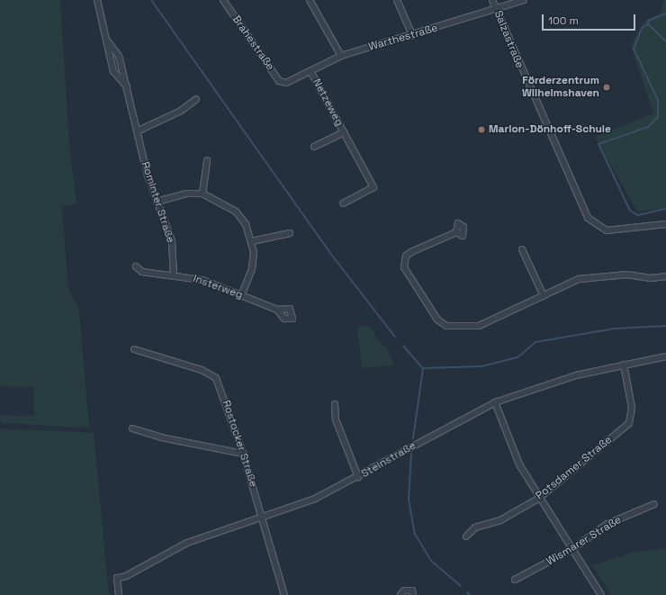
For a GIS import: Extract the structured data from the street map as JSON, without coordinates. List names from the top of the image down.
{
  "streets": {
    "street": [
      "Warthestraße",
      "Salzastraße",
      "Brahestraße",
      "Netzeweg",
      "Rominter Straße",
      "Insterweg",
      "Rostocker Straße",
      "Steinstraße",
      "Potsdamer Straße",
      "Wismarer Straße"
    ]
  },
  "crossings": [
    ["Warthestraße", "Salzastraße"],
    ["Warthestraße", "Brahestraße"],
    ["Warthestraße", "Netzeweg"],
    ["Rominter Straße", "Insterweg"],
    ["Rostocker Straße", "Steinstraße"],
    ["Steinstraße", "Potsdamer Straße"]
  ],
  "places": ["Förderzentrum Wilhelmshaven", "Marion-Dönhoff-Schule"],
  "scale_bar": "100 m"
}
